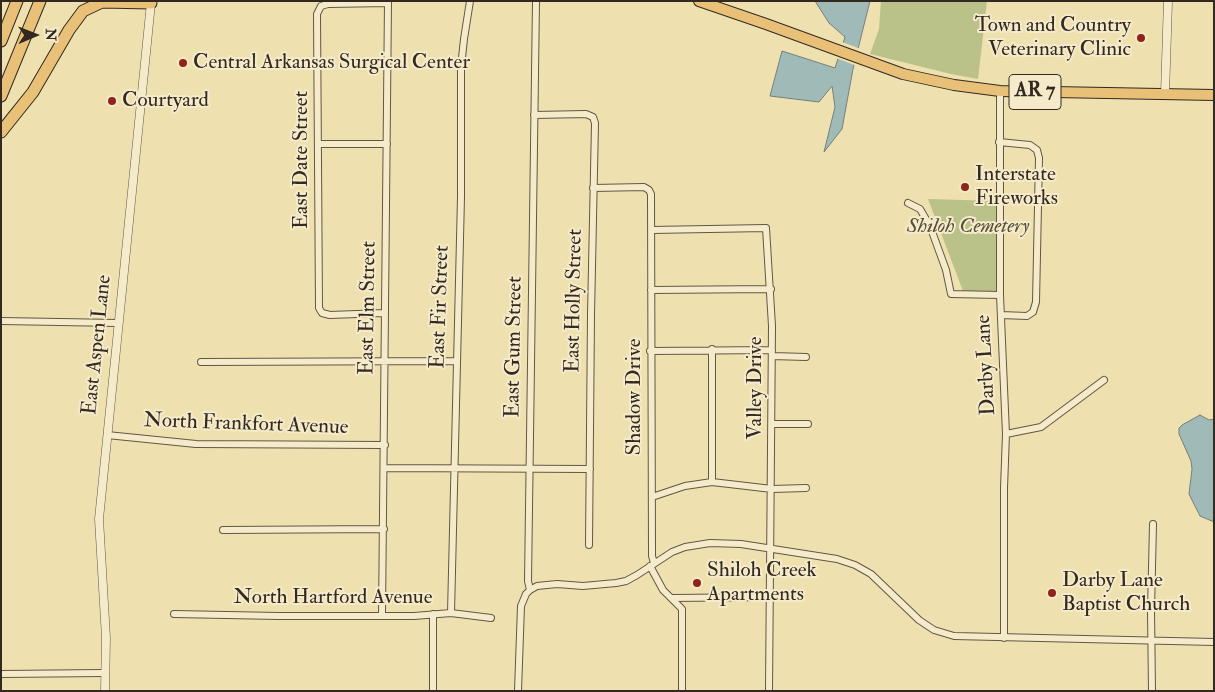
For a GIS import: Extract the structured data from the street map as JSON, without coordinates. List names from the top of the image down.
{
  "streets": {
    "main road": ["AR 7"],
    "street": [
      "East Date Street",
      "East Holly Street",
      "East Fir Street",
      "East Elm Street",
      "East Aspen Lane",
      "East Gum Street",
      "Darby Lane",
      "Valley Drive",
      "Shadow Drive",
      "North Frankfort Avenue",
      "North Hartford Avenue"
    ]
  },
  "crossings": [
    ["AR 7", "Darby Lane"],
    ["East Date Street", "East Elm Street"],
    ["East Holly Street", "East Gum Street"],
    ["East Holly Street", "Shadow Drive"],
    ["East Fir Street", "North Hartford Avenue"],
    ["East Elm Street", "North Frankfort Avenue"],
    ["East Elm Street", "North Hartford Avenue"],
    ["East Aspen Lane", "North Frankfort Avenue"],
    ["Valley Drive", "Shadow Drive"]
  ],
  "parks": ["Shiloh Cemetery"],
  "places": [
    "Town and Country Veterinary Clinic",
    "Central Arkansas Surgical Center",
    "Courtyard",
    "Interstate Fireworks",
    "Shiloh Creek Apartments",
    "Darby Lane Baptist Church"
  ],
  "north": "right"
}
